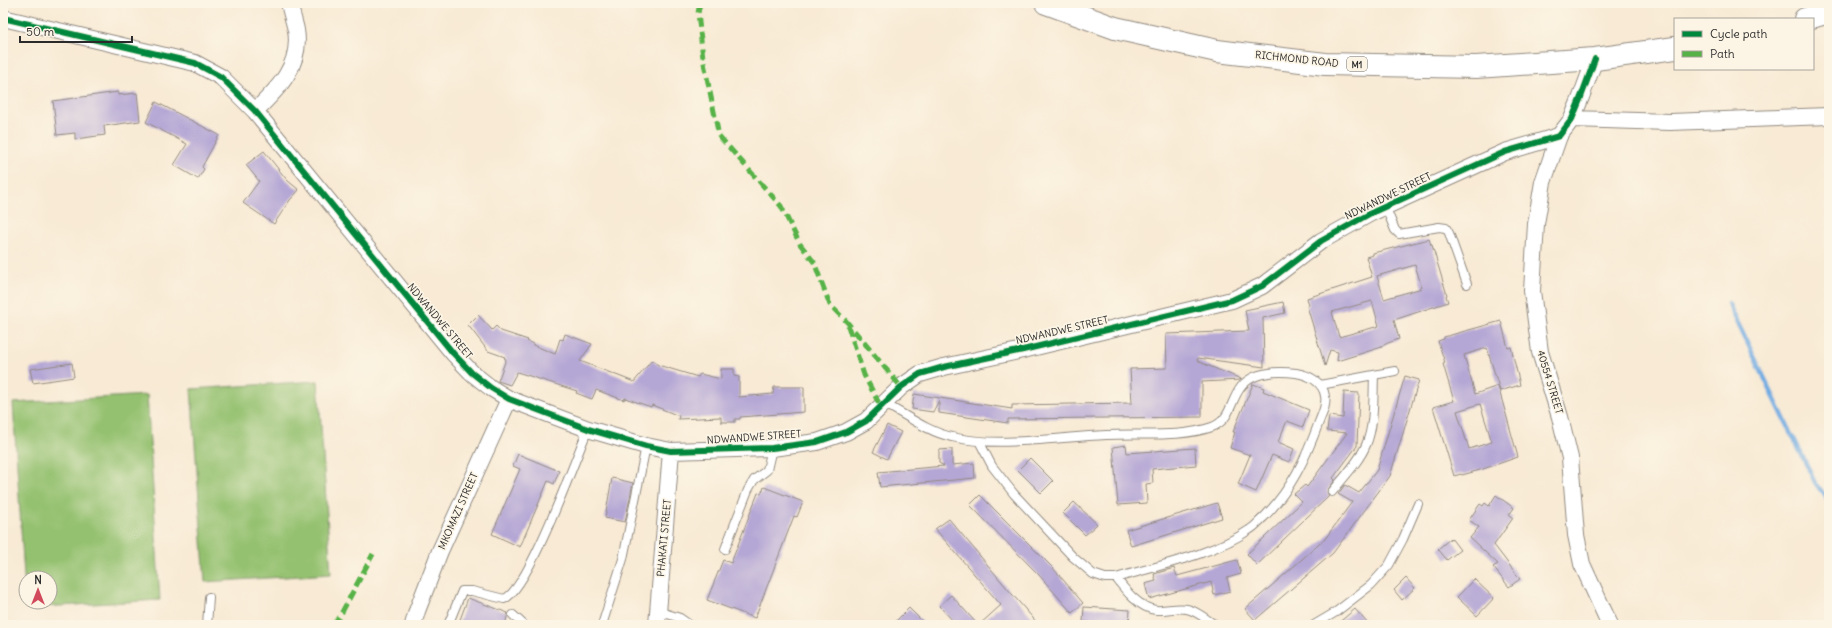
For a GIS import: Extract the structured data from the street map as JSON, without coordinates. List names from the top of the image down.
{
  "streets": {
    "highway": ["RICHMOND ROAD", "M1"],
    "street": [
      "NDWANDWE STREET",
      "40554 STREET",
      "MKOMAZI STREET",
      "PHAKATI STREET"
    ]
  },
  "crossings": [
    ["NDWANDWE STREET", "40554 STREET"],
    ["NDWANDWE STREET", "MKOMAZI STREET"],
    ["NDWANDWE STREET", "PHAKATI STREET"]
  ],
  "legend": ["Cycle path", "Path"],
  "scale_bar": "50 m",
  "north": "top"
}
